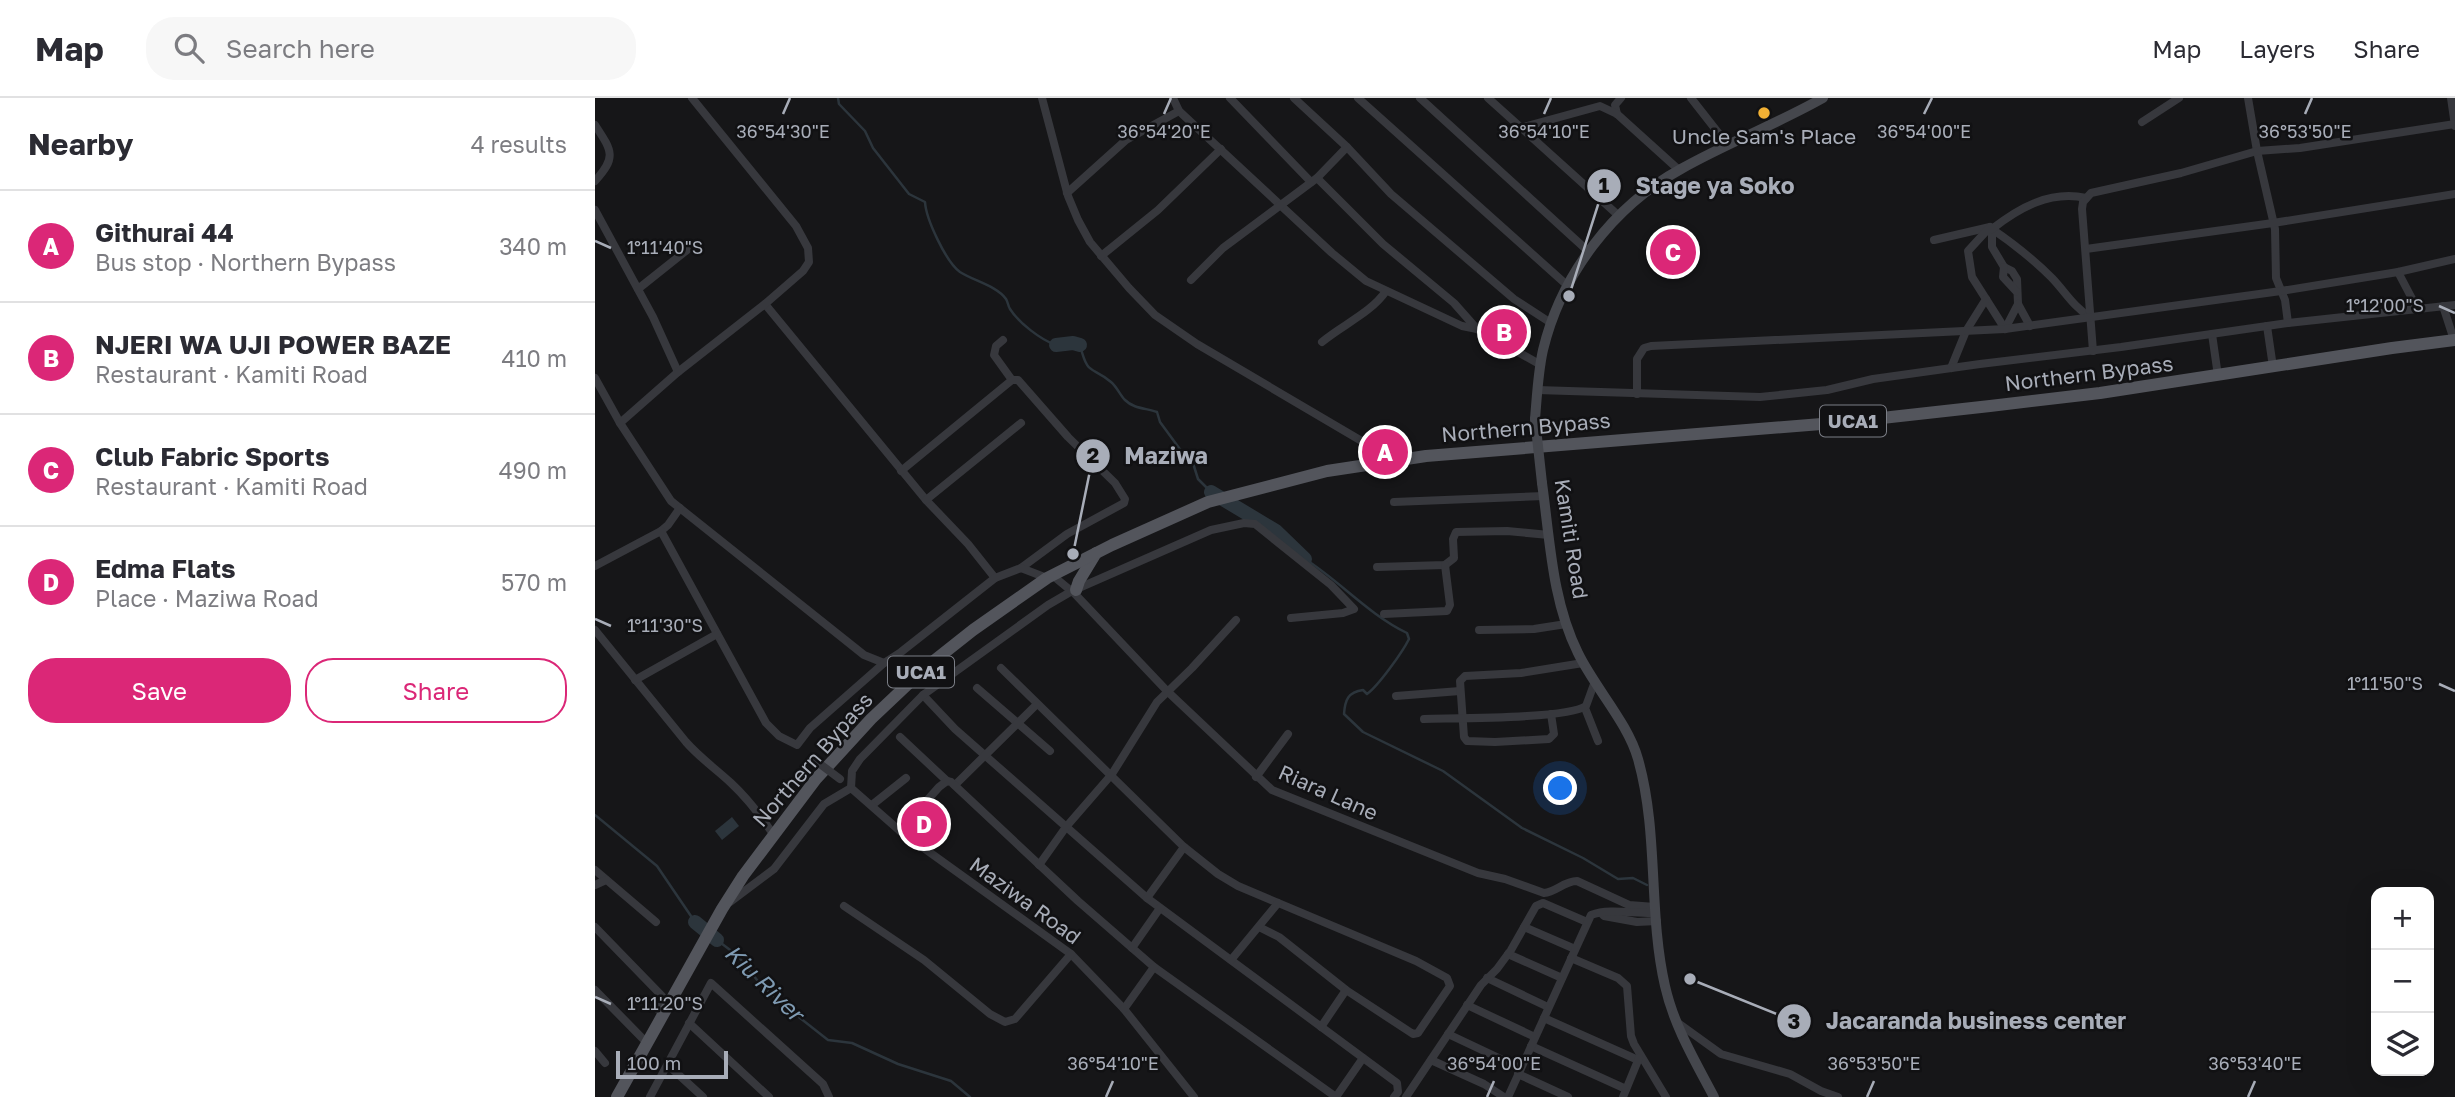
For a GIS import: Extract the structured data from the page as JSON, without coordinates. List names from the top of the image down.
{
  "streets": {
    "main road": ["Northern Bypass", "UCA1", "Kamiti Road"],
    "street": ["Riara Lane", "Maziwa Road"]
  },
  "crossings": [
    ["Northern Bypass", "Riara Lane"],
    ["Kamiti Road", "Riara Lane"]
  ],
  "water": ["Kiu River"],
  "places": [
    "Uncle Sam's Place",
    "Stage ya Soko",
    "Maziwa",
    "Jacaranda business center"
  ],
  "scale_bar": "100 m",
  "page": {
    "header": "Map",
    "search": "Search here",
    "nav": ["Map", "Layers", "Share"],
    "heading": ["Nearby", "4 results"],
    "list": [
      {
        "mark": "A",
        "name": "Githurai 44",
        "note": "Bus stop · Northern Bypass",
        "value": "340 m"
      },
      {
        "mark": "B",
        "name": "NJERI WA UJI POWER BAZE",
        "note": "Restaurant · Kamiti Road",
        "value": "410 m"
      },
      {
        "mark": "C",
        "name": "Club Fabric Sports",
        "note": "Restaurant · Kamiti Road",
        "value": "490 m"
      },
      {
        "mark": "D",
        "name": "Edma Flats",
        "note": "Place · Maziwa Road",
        "value": "570 m"
      }
    ],
    "pins": [
      "C",
      "B",
      "A",
      "D"
    ],
    "buttons": ["Save", "Share"],
    "map_buttons": ["+", "−"],
    "scale": "100 m"
  },
  "coordinates": [
    "36°54'30\"E",
    "36°54'20\"E",
    "36°54'10\"E",
    "36°54'00\"E",
    "36°53'50\"E",
    "1°11'40\"S",
    "1°12'00\"S",
    "1°11'30\"S",
    "1°11'50\"S",
    "1°11'20\"S",
    "36°53'40\"E"
  ]
}
